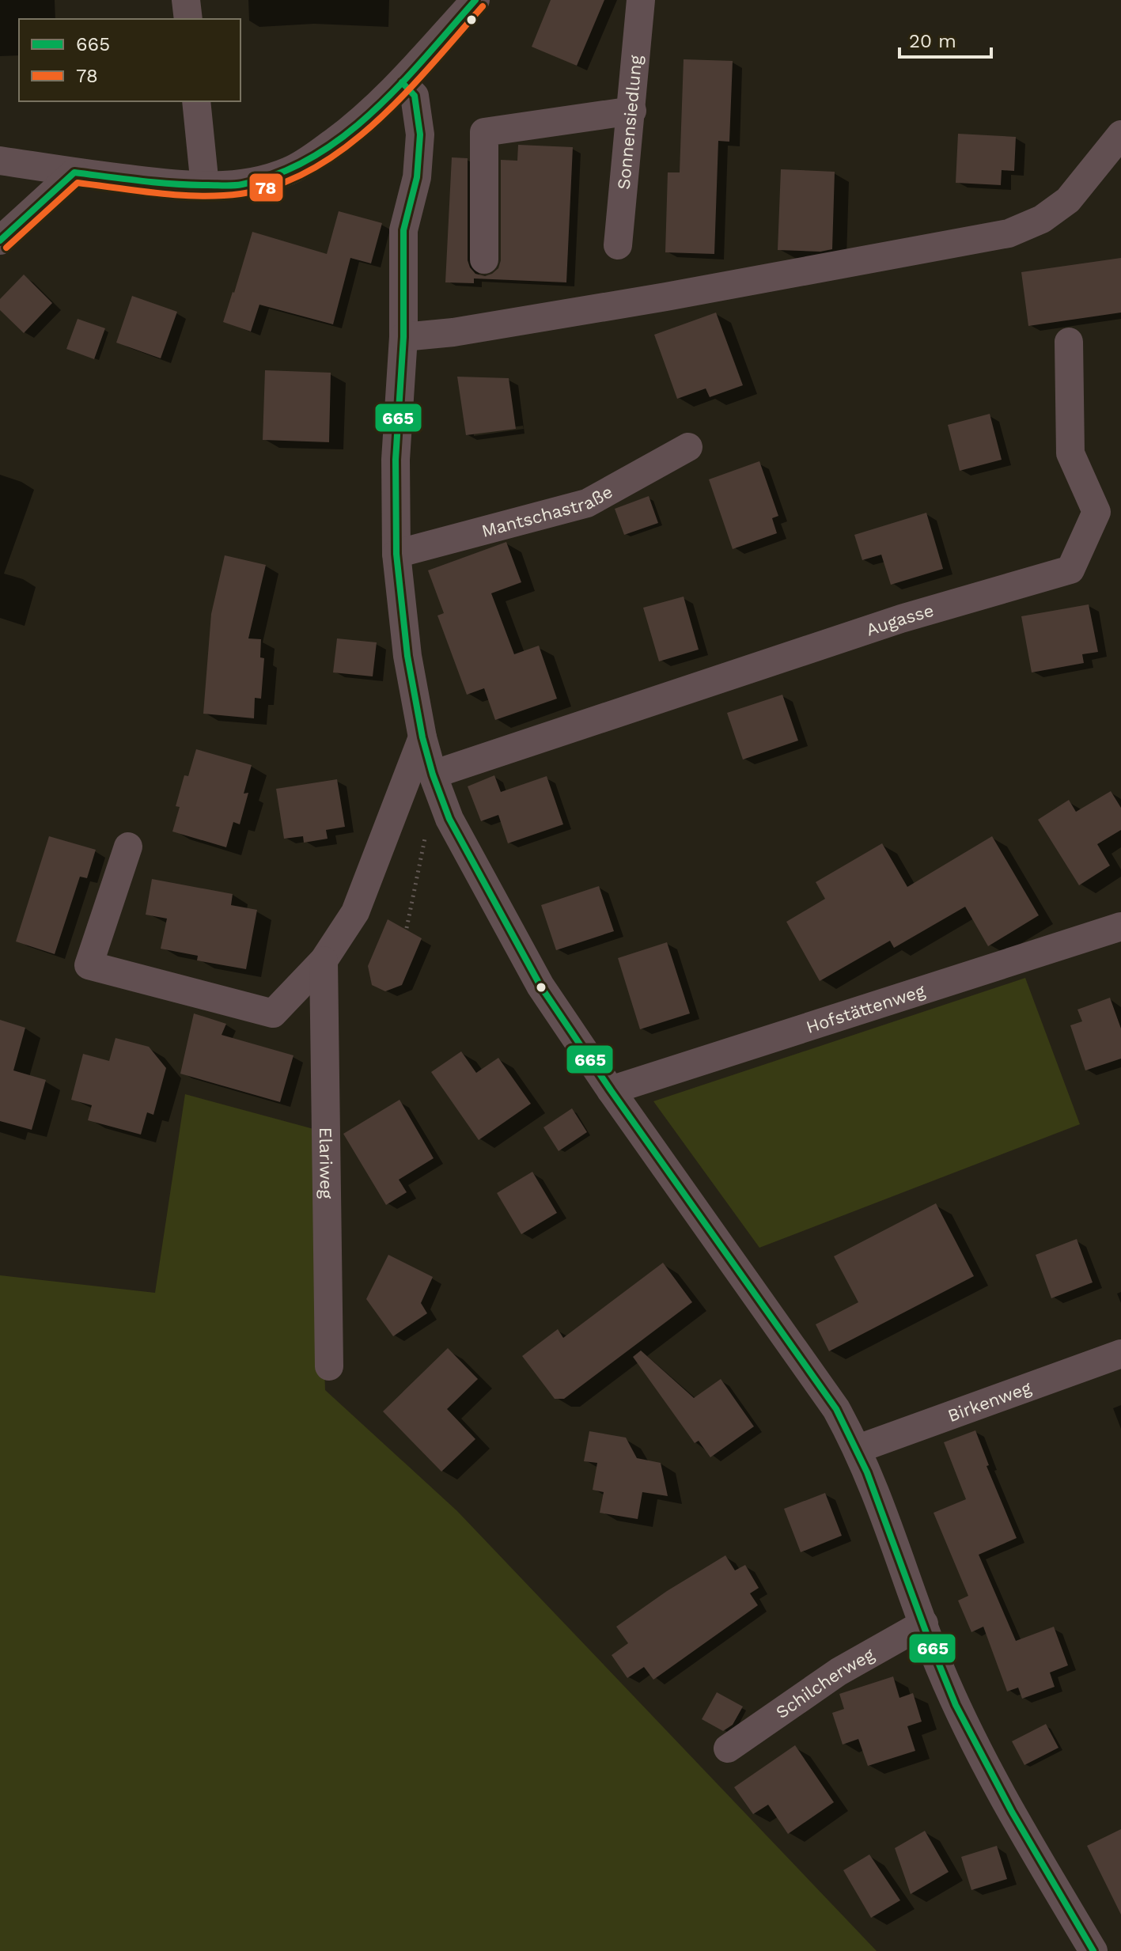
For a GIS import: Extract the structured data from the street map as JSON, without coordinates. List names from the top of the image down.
{
  "streets": {
    "street": [
      "Sonnensiedlung",
      "Mantschastraße",
      "Augasse",
      "Hofstättenweg",
      "Elariweg",
      "Birkenweg",
      "Schilcherweg"
    ]
  },
  "lines": ["transit line 665", "transit line 78"],
  "legend": ["665", "78"],
  "scale_bar": "20 m"
}
